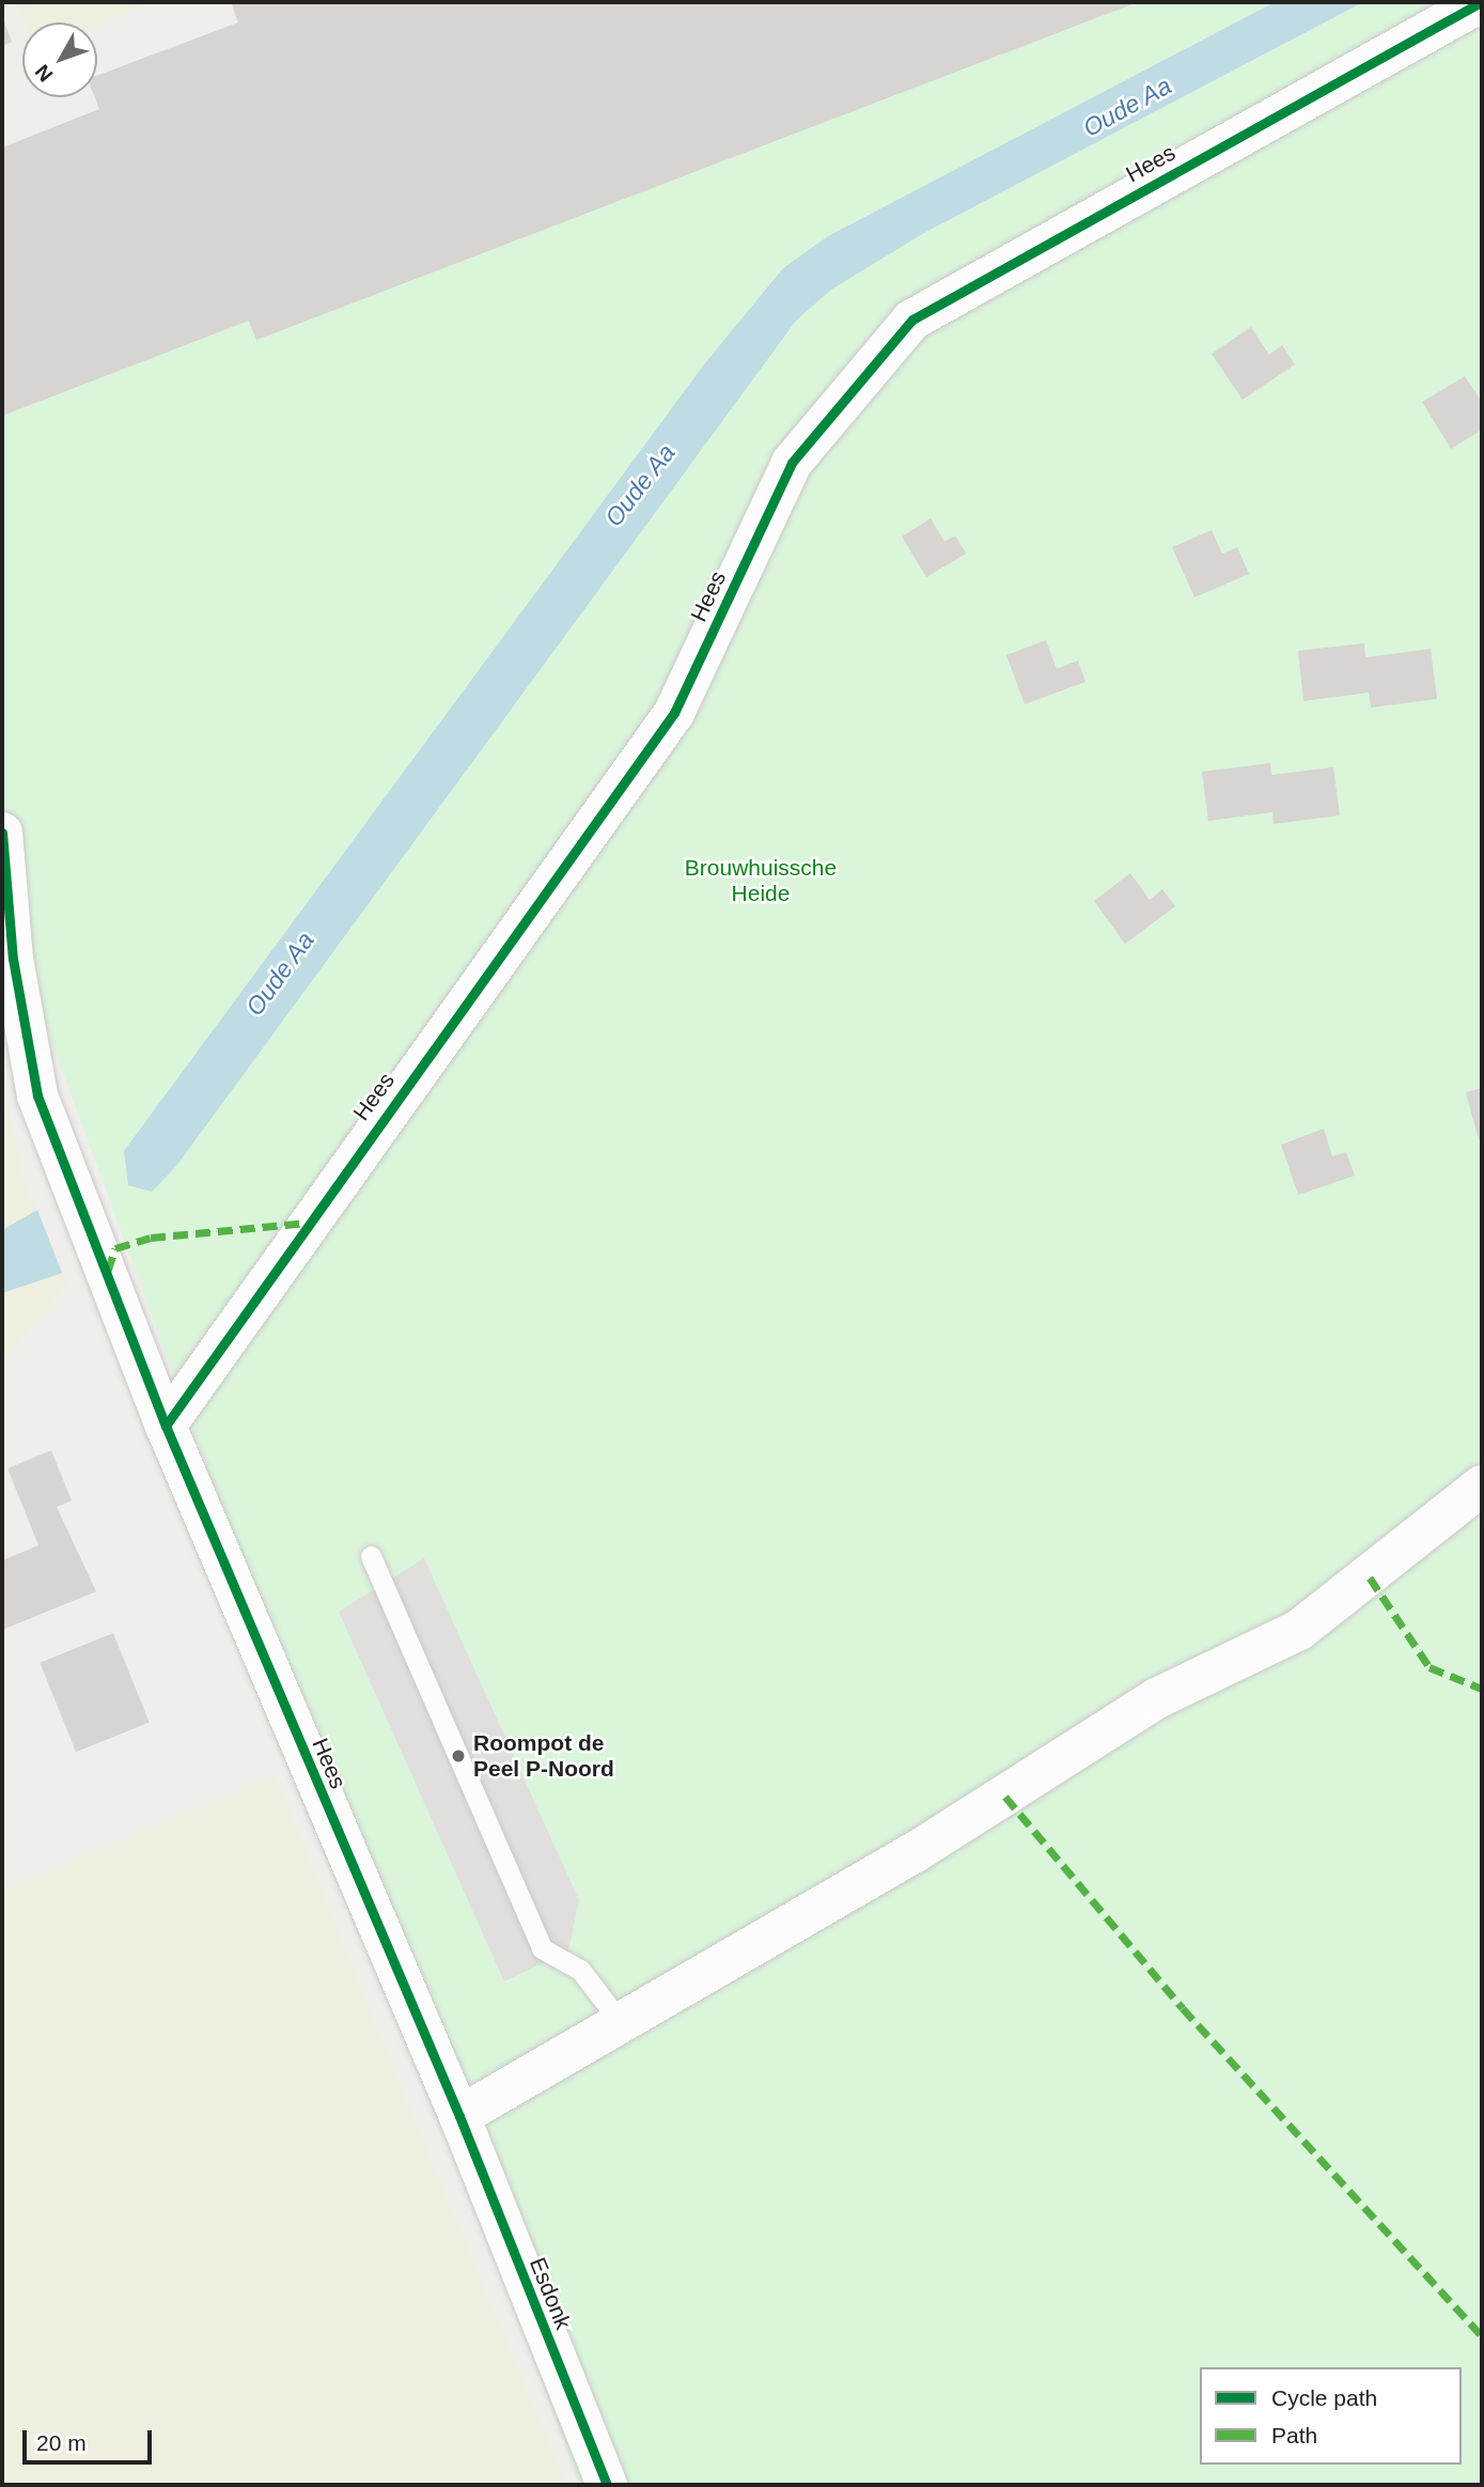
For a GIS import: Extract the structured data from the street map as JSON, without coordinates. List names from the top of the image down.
{
  "streets": {
    "street": ["Hees", "Esdonk"]
  },
  "crossings": [
    ["Hees", "Esdonk"]
  ],
  "water": ["Oude Aa"],
  "parks": ["Brouwhuissche Heide"],
  "places": ["Roompot de Peel P-Noord"],
  "legend": ["Cycle path", "Path"],
  "scale_bar": "20 m",
  "north": "bottom left"
}
